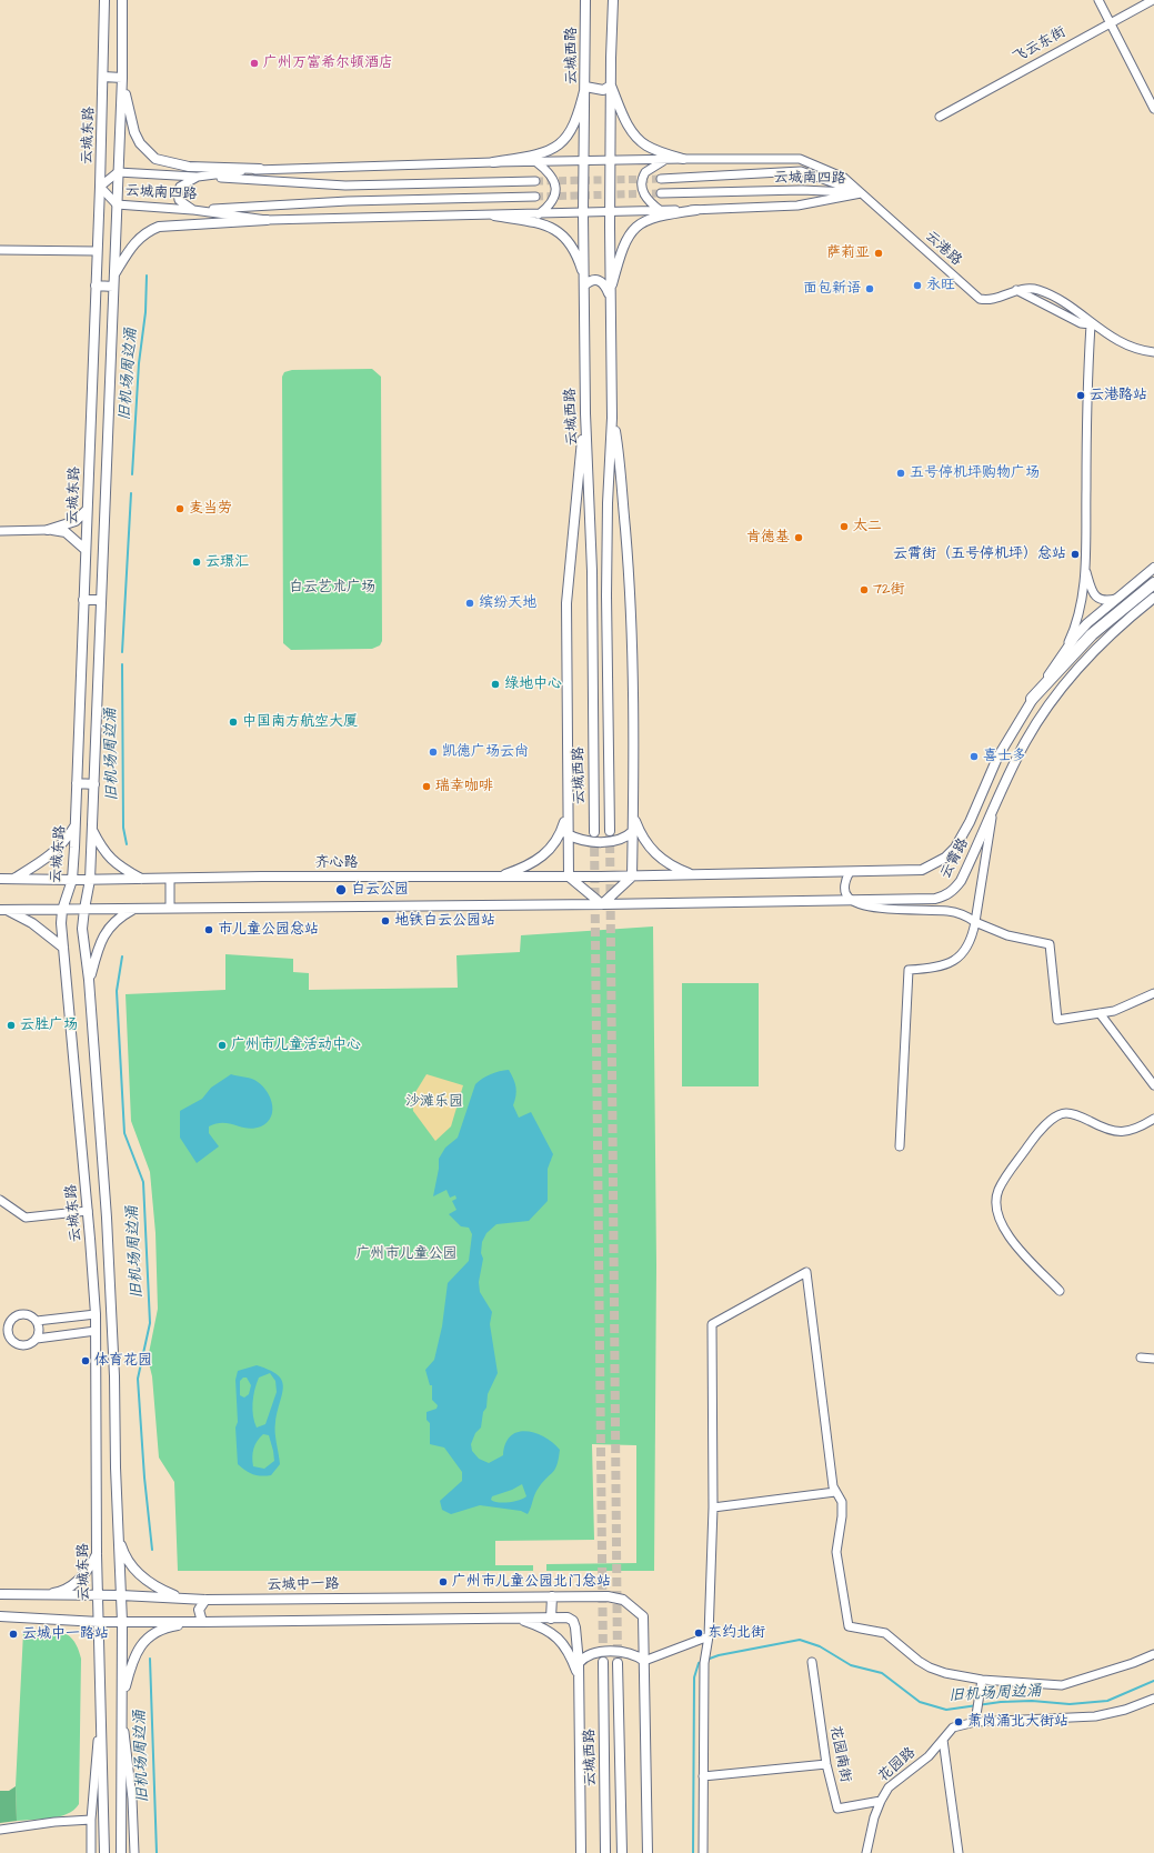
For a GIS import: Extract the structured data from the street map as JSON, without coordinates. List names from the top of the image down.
{
  "streets": {
    "main road": [
      "云城西路",
      "云城东路",
      "云霄路",
      "齐心路",
      "云城中一路"
    ],
    "street": [
      "飞云东街",
      "云城南四路",
      "云港路",
      "花园南街",
      "花园路"
    ]
  },
  "crossings": [
    ["云城西路", "云港路"],
    ["云城东路", "云城南四路"],
    ["云城东路", "齐心路"],
    ["云城东路", "云城中一路"],
    ["云城南四路", "云港路"],
    ["云霄路", "齐心路"],
    ["花园南街", "花园路"]
  ],
  "water": ["旧机场周边涌"],
  "parks": ["白云艺术广场", "沙滩乐园", "广州市儿童公园"],
  "places": [
    "广州万富希尔顿酒店",
    "萨莉亚",
    "永旺",
    "面包新语",
    "云港路站",
    "五号停机坪购物广场",
    "麦当劳",
    "太二",
    "肯德基",
    "云霄街（五号停机坪）总站",
    "云璟汇",
    "72街",
    "缤纷天地",
    "绿地中心",
    "中国南方航空大厦",
    "凯德广场云尚",
    "喜士多",
    "瑞幸咖啡",
    "白云公园",
    "地铁白云公园站",
    "市儿童公园总站",
    "云胜广场",
    "广州市儿童活动中心",
    "体育花园",
    "广州市儿童公园北门总站",
    "东约北街",
    "云城中一路站",
    "萧岗涌北大街站"
  ]
}
